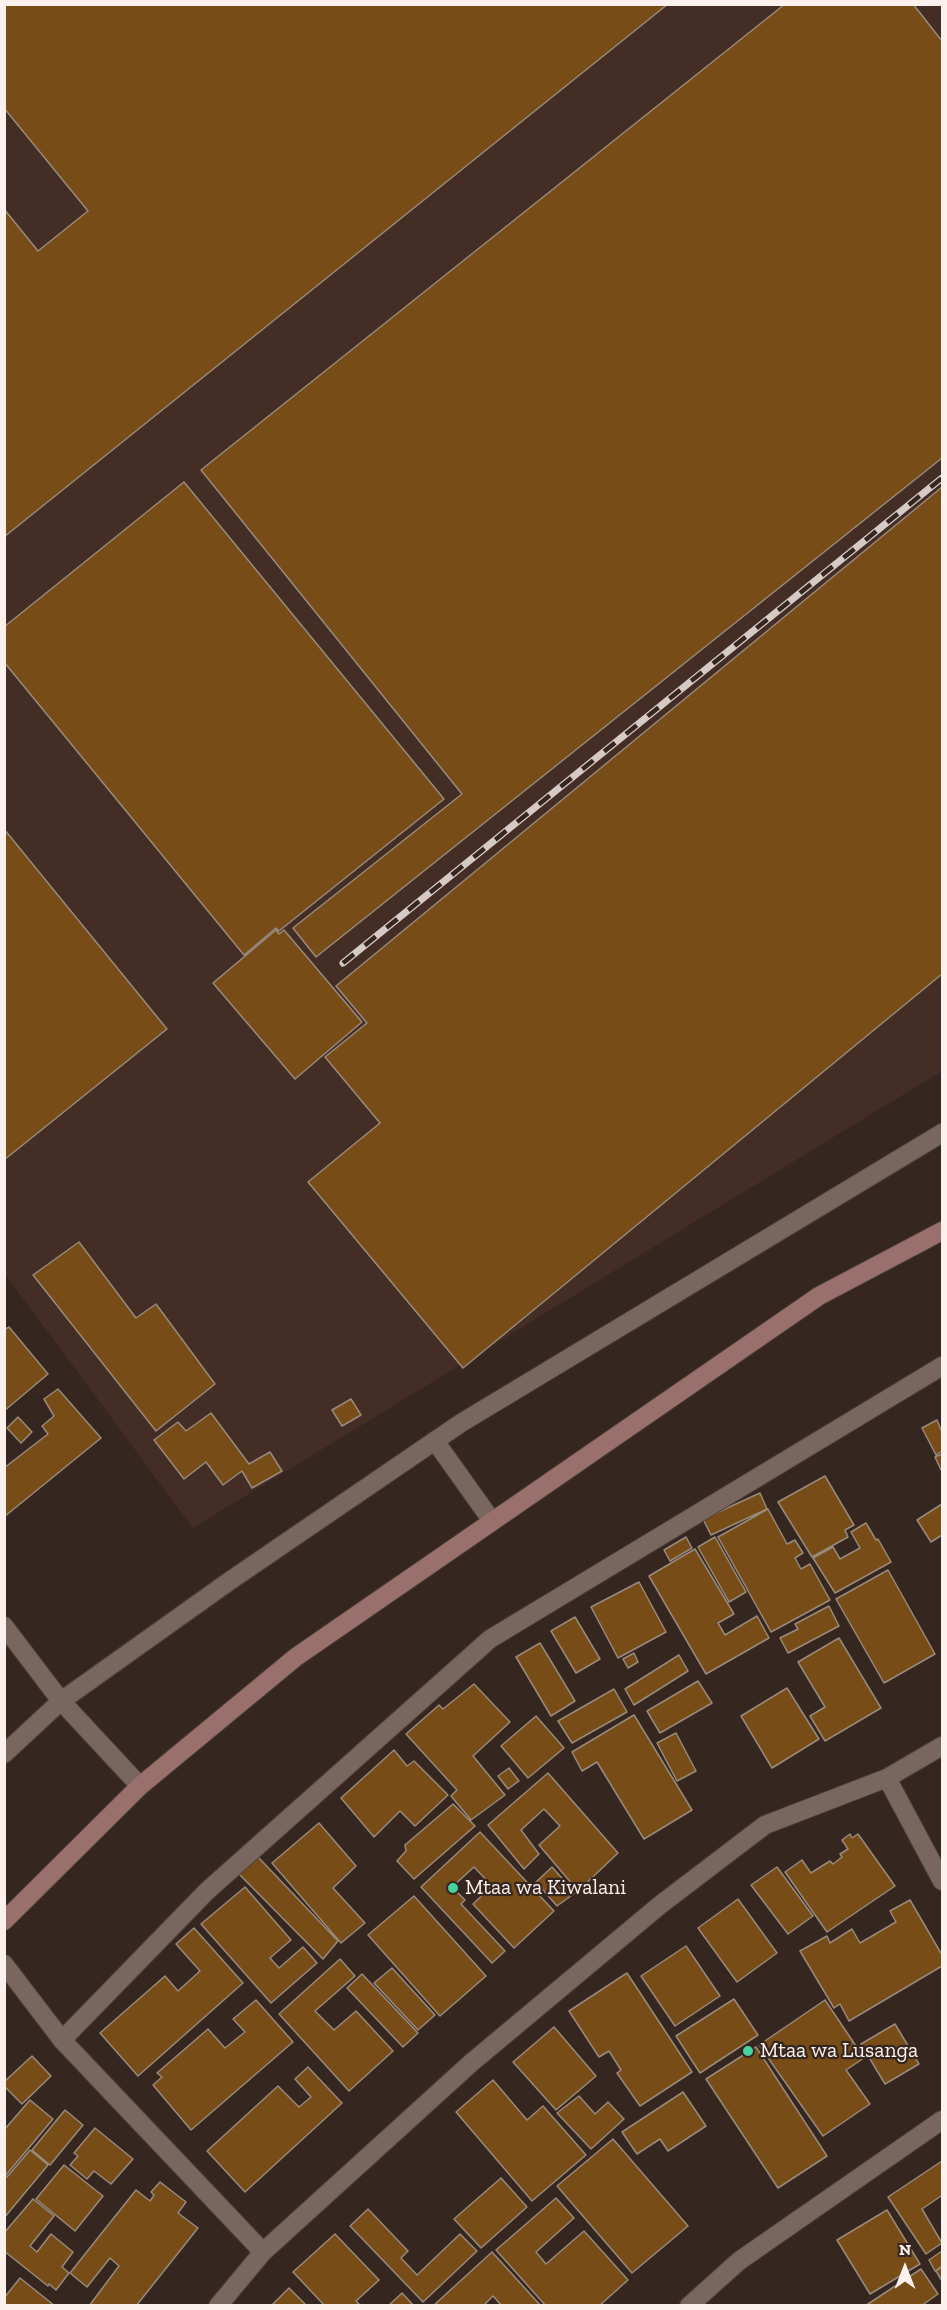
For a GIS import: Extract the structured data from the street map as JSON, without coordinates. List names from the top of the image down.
{
  "places": ["Mtaa wa Kiwalani", "Mtaa wa Lusanga"],
  "north": "top"
}
